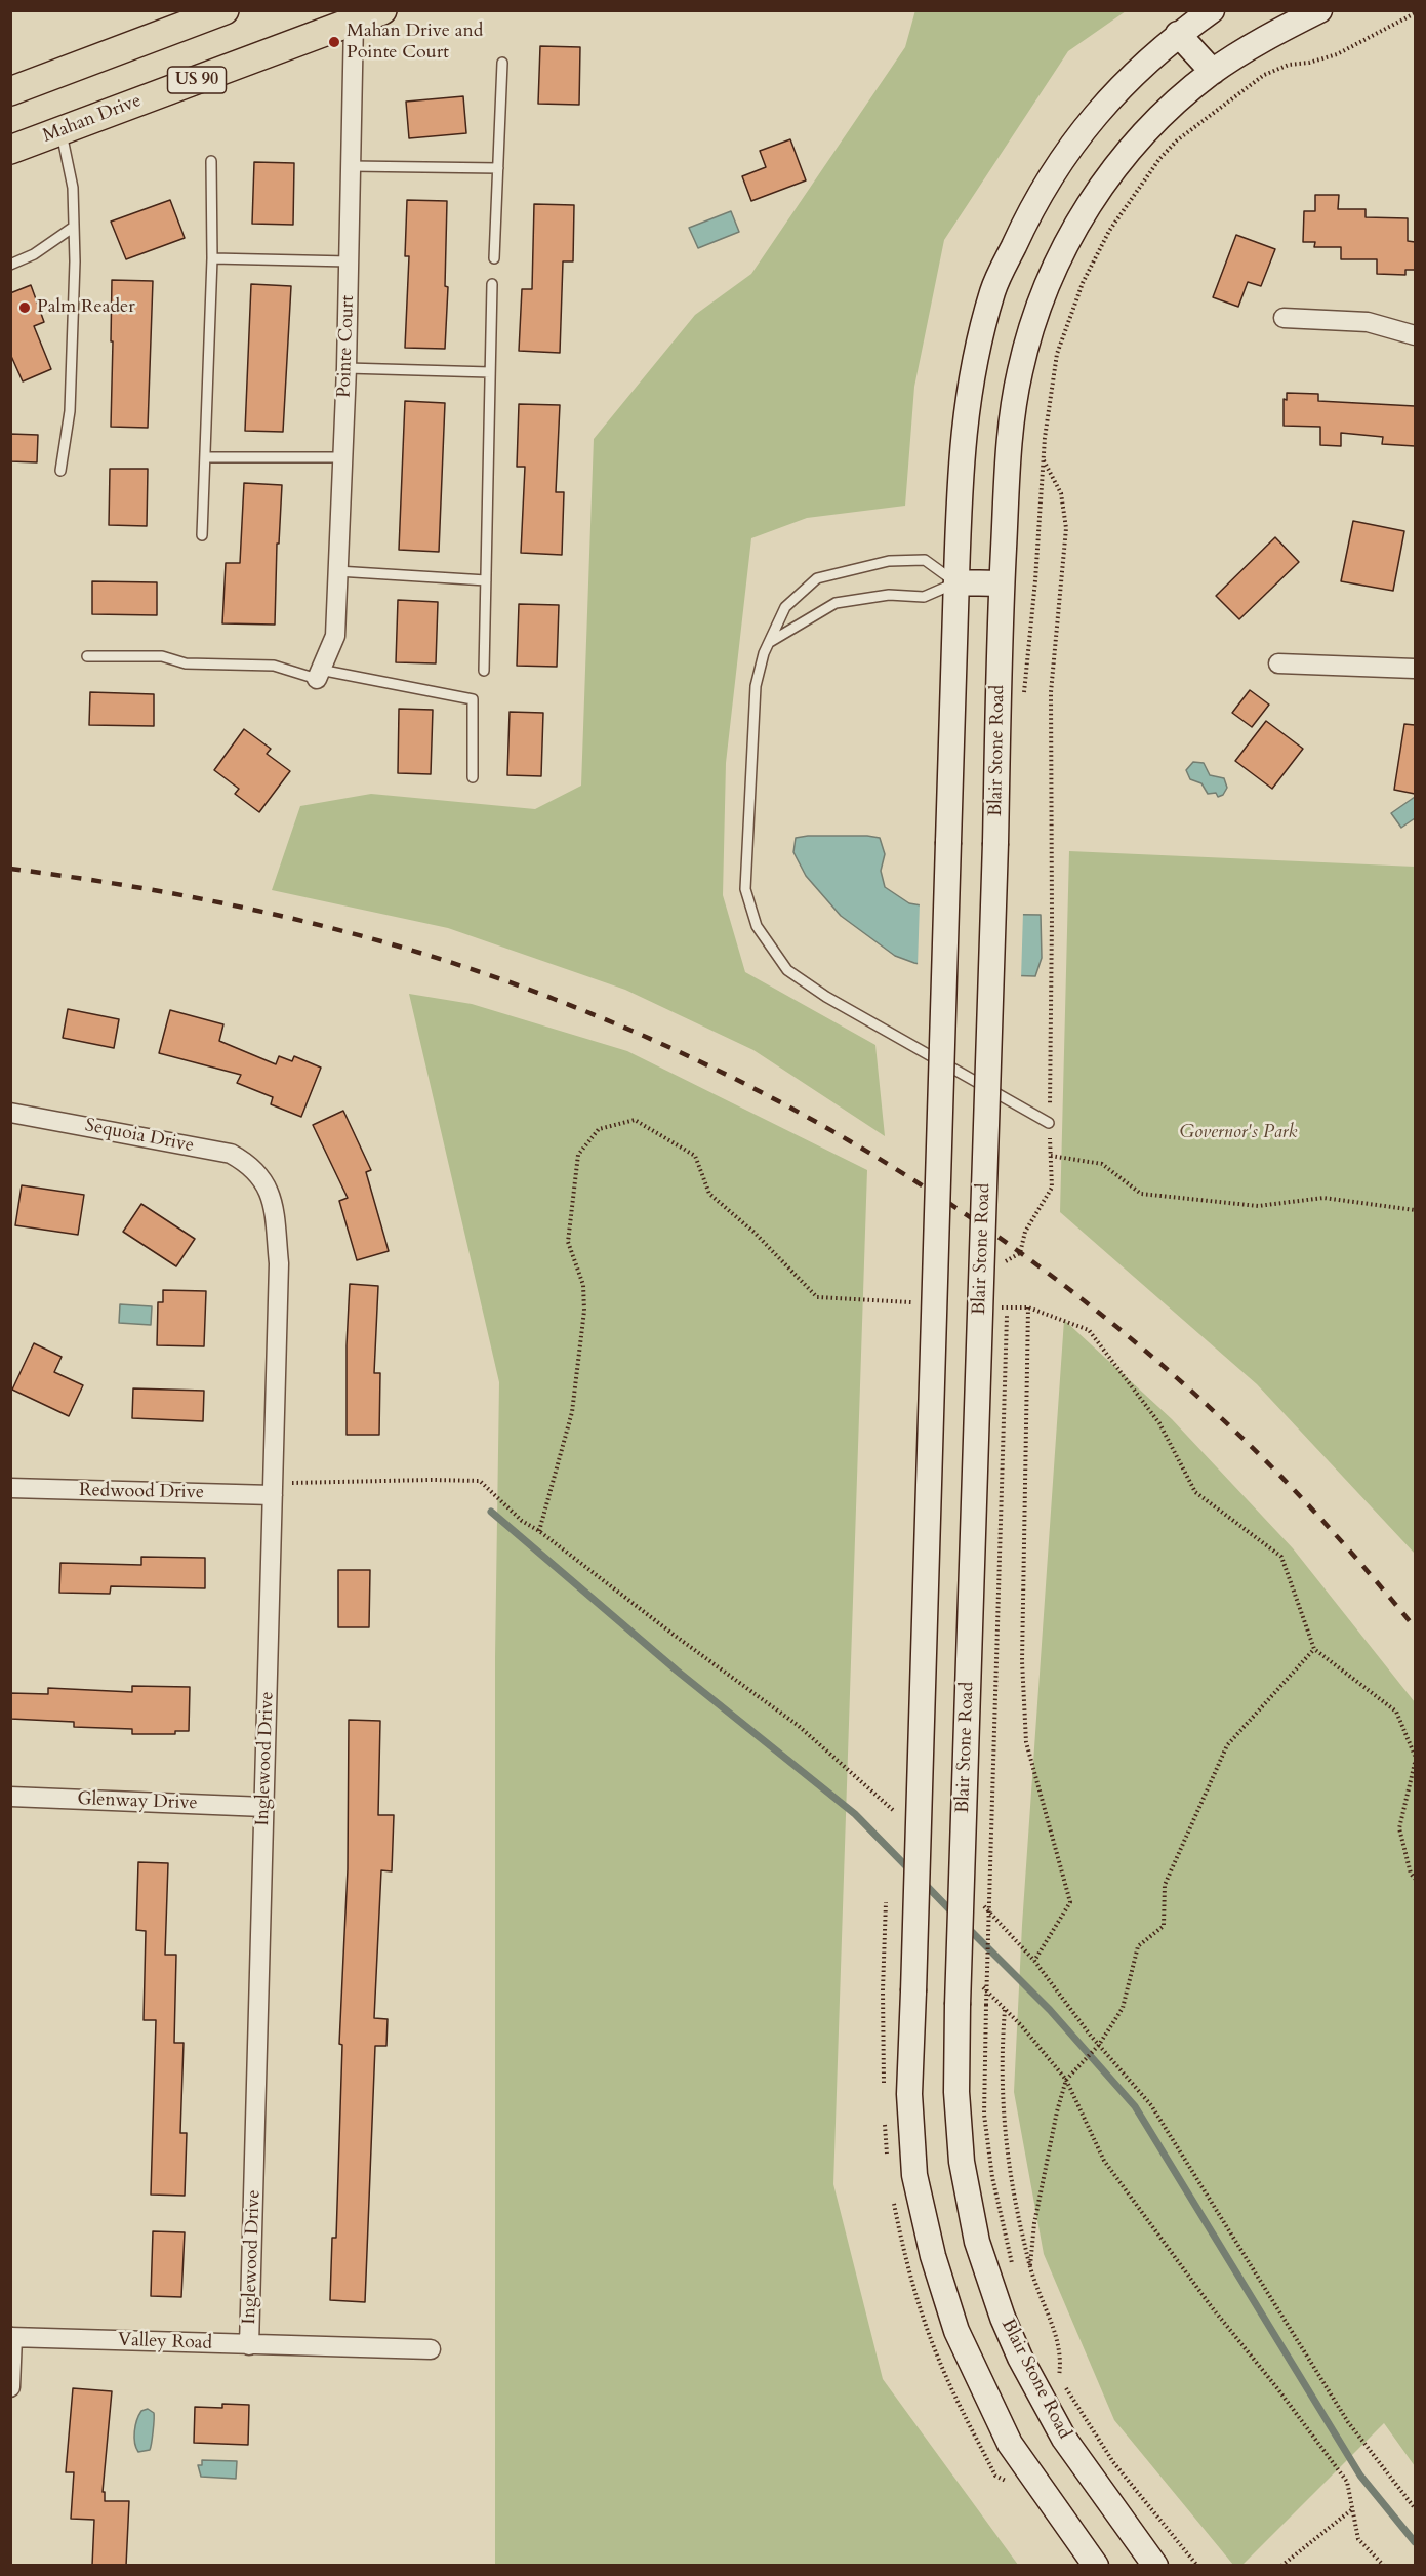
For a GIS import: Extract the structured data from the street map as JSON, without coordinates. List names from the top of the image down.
{
  "streets": {
    "main road": ["US 90", "Mahan Drive", "Blair Stone Road"],
    "street": [
      "Pointe Court",
      "Sequoia Drive",
      "Redwood Drive",
      "Inglewood Drive",
      "Glenway Drive",
      "Valley Road"
    ]
  },
  "crossings": [
    ["Mahan Drive", "Pointe Court"],
    ["Sequoia Drive", "Inglewood Drive"],
    ["Redwood Drive", "Inglewood Drive"],
    ["Inglewood Drive", "Glenway Drive"],
    ["Inglewood Drive", "Valley Road"]
  ],
  "parks": ["Governor's Park"],
  "places": ["Mahan Drive and Pointe Court", "Palm Reader"]
}
